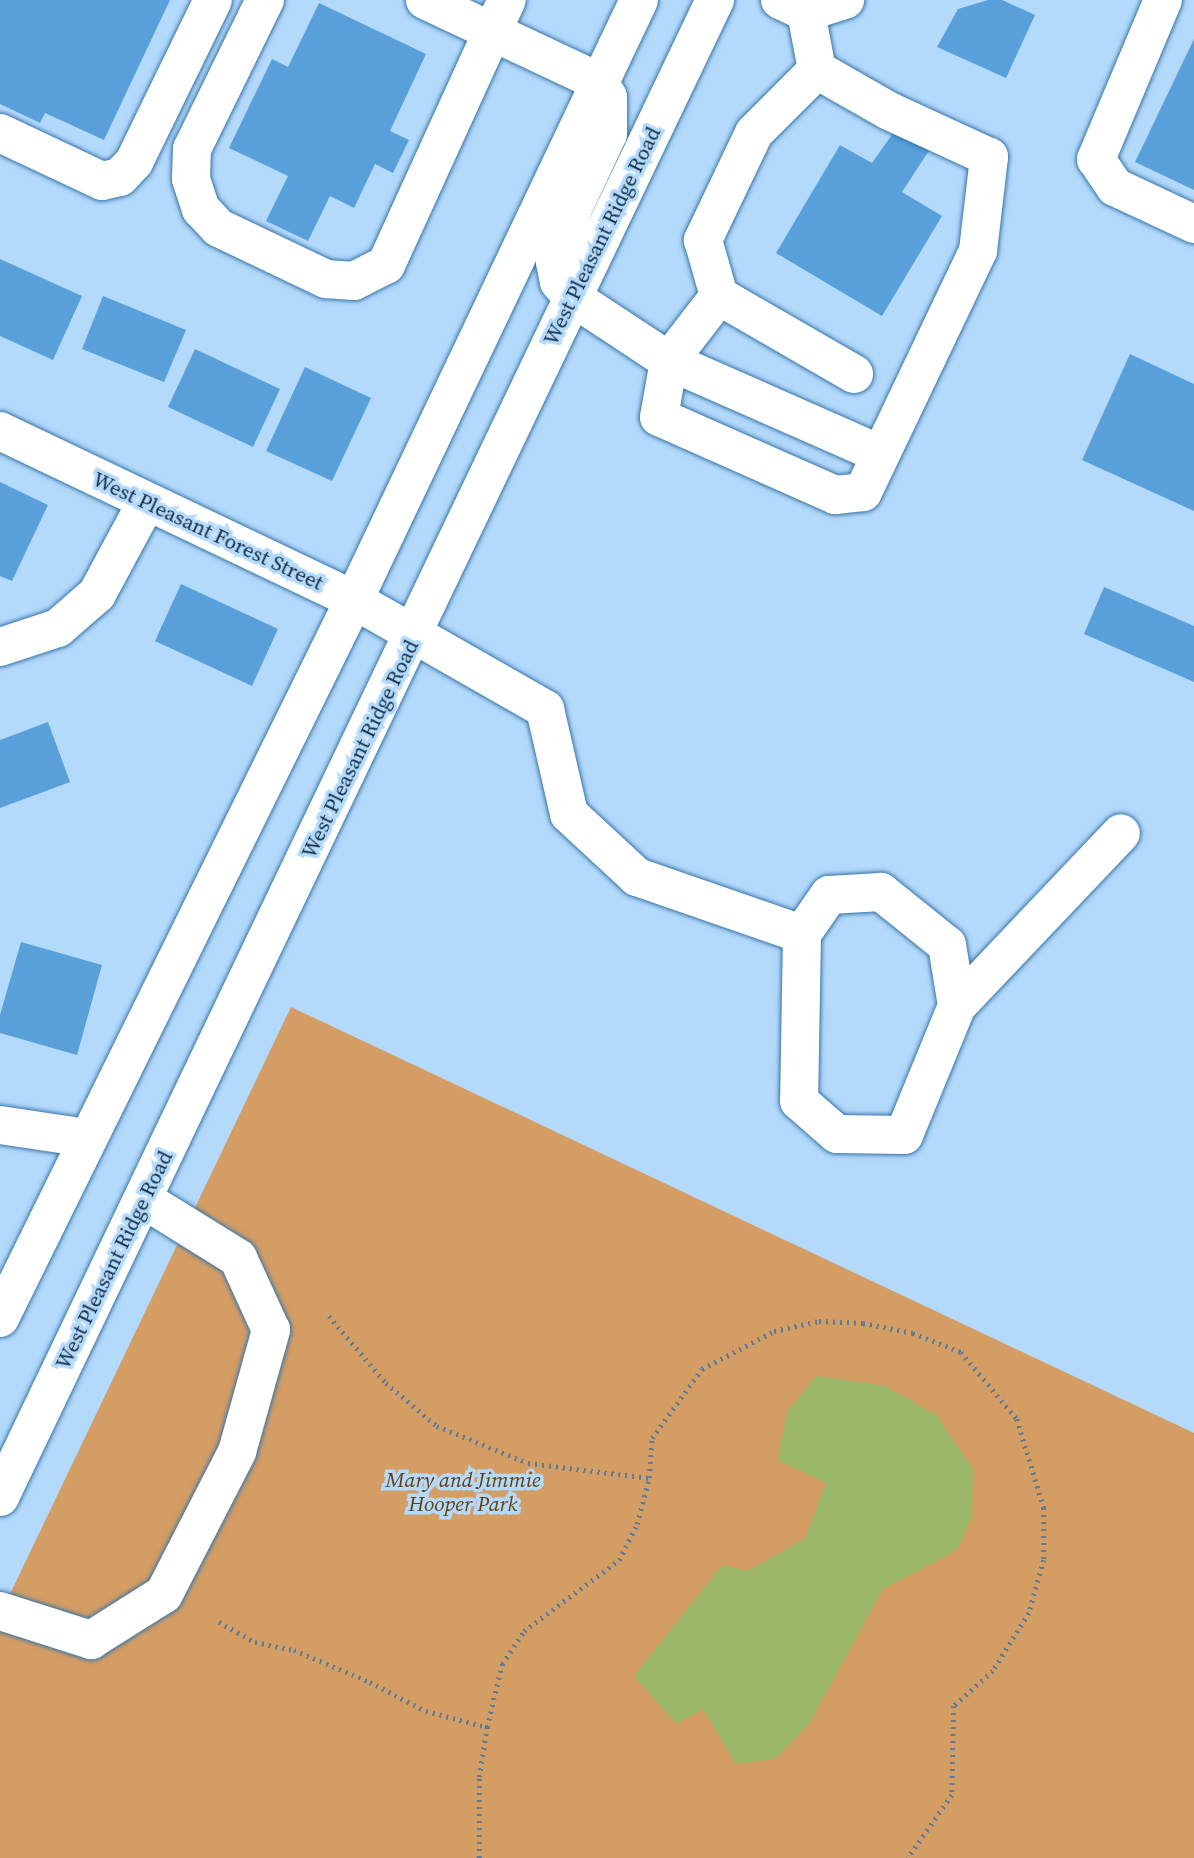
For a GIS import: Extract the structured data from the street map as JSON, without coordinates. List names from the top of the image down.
{
  "streets": {
    "street": ["West Pleasant Ridge Road", "West Pleasant Forest Street"]
  },
  "crossings": [
    ["West Pleasant Ridge Road", "West Pleasant Forest Street"]
  ],
  "parks": ["Mary and Jimmie Hooper Park"]
}
